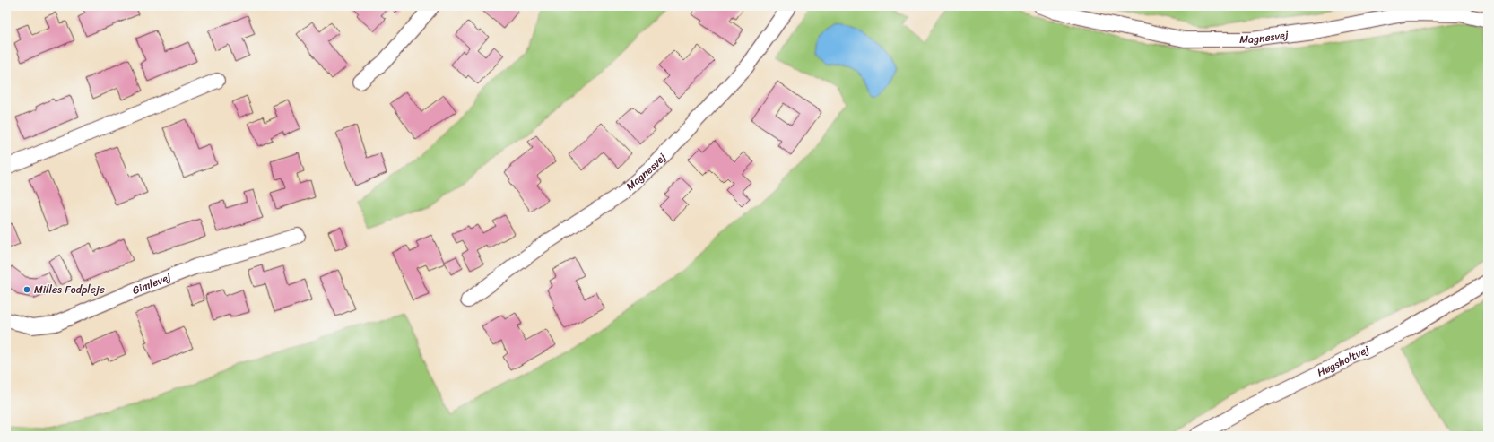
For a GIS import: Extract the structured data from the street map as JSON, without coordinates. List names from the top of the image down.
{
  "streets": {
    "street": ["Magnesvej", "Gimlevej", "Høgsholtvej"]
  },
  "places": ["Milles Fodpleje"]
}
